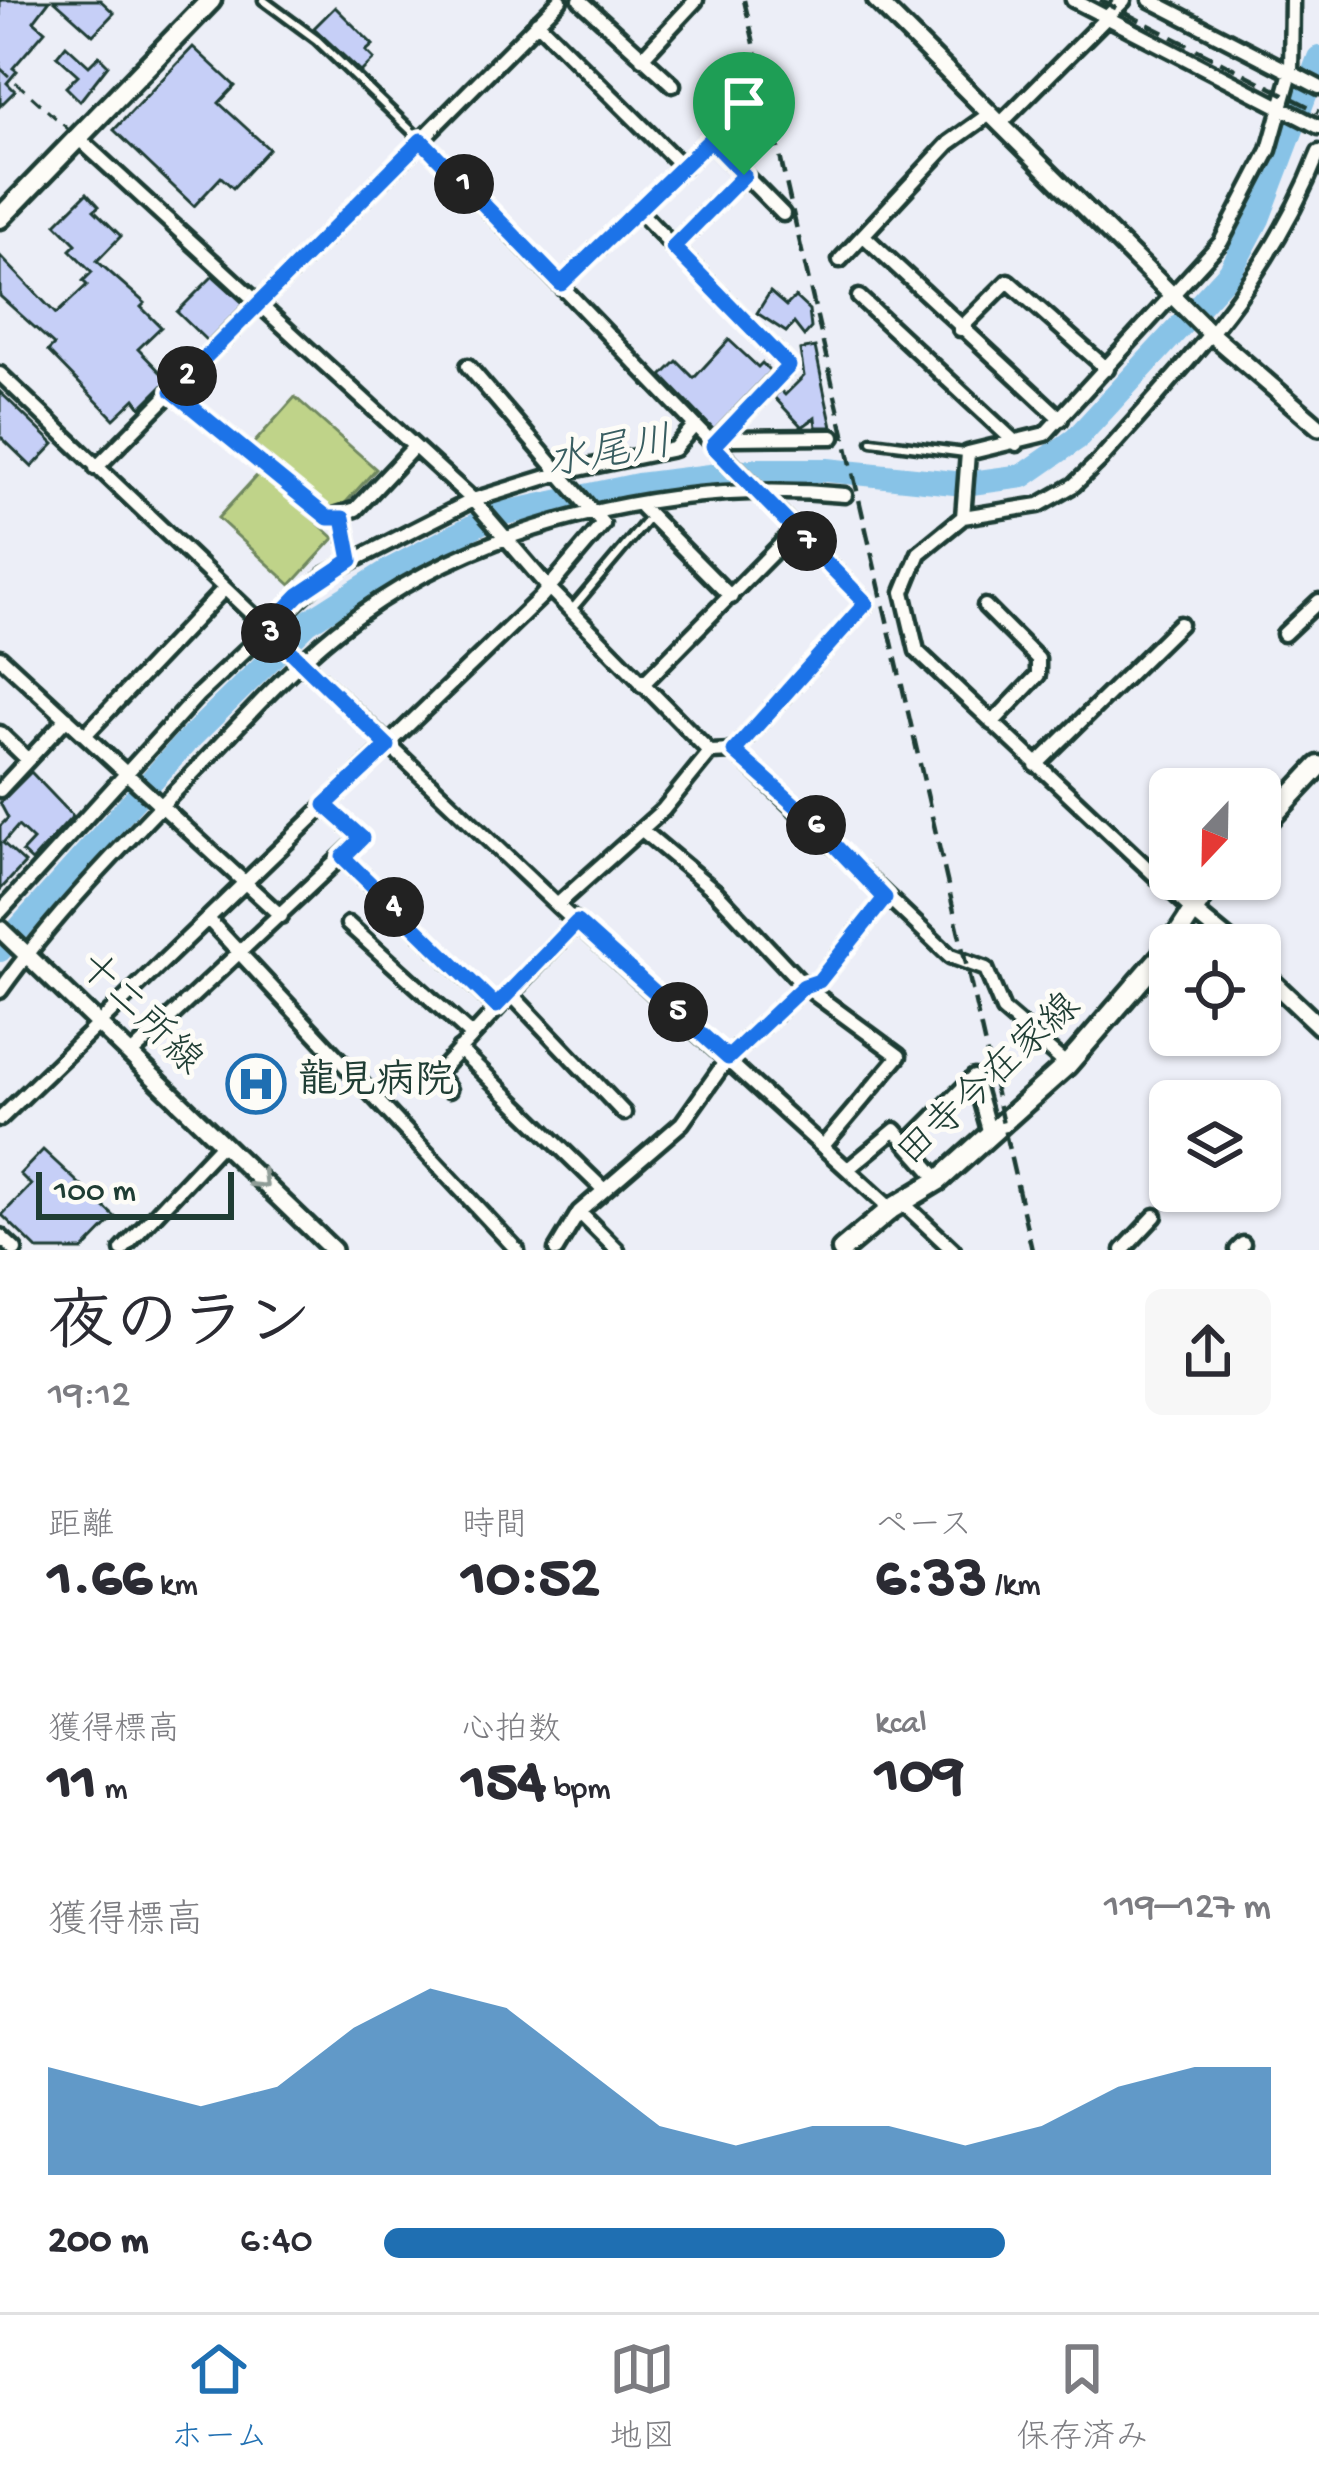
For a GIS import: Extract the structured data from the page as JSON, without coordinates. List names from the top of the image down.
{
  "streets": {
    "main road": ["田寺今在家線"],
    "street": ["十二所線"]
  },
  "water": ["水尾川"],
  "places": {
    "hospital": ["龍見病院"]
  },
  "scale_bar": "100 m",
  "north": "bottom",
  "page": {
    "pins": [
      "1",
      "2",
      "7",
      "3",
      "6",
      "4",
      "5"
    ],
    "scale": "100 m",
    "heading": ["夜のラン", "19:12"],
    "stats": [
      ["距離", "1.66 km"],
      ["時間", "10:52"],
      ["ペース", "6:33 /km"],
      ["獲得標高", "11 m"],
      ["心拍数", "154 bpm"],
      ["kcal", "109"]
    ],
    "chart": ["獲得標高", "119–127 m"],
    "list": [
      {
        "name": "200 m",
        "note": "6:40"
      }
    ],
    "tabs": ["ホーム", "地図", "保存済み"]
  }
}
